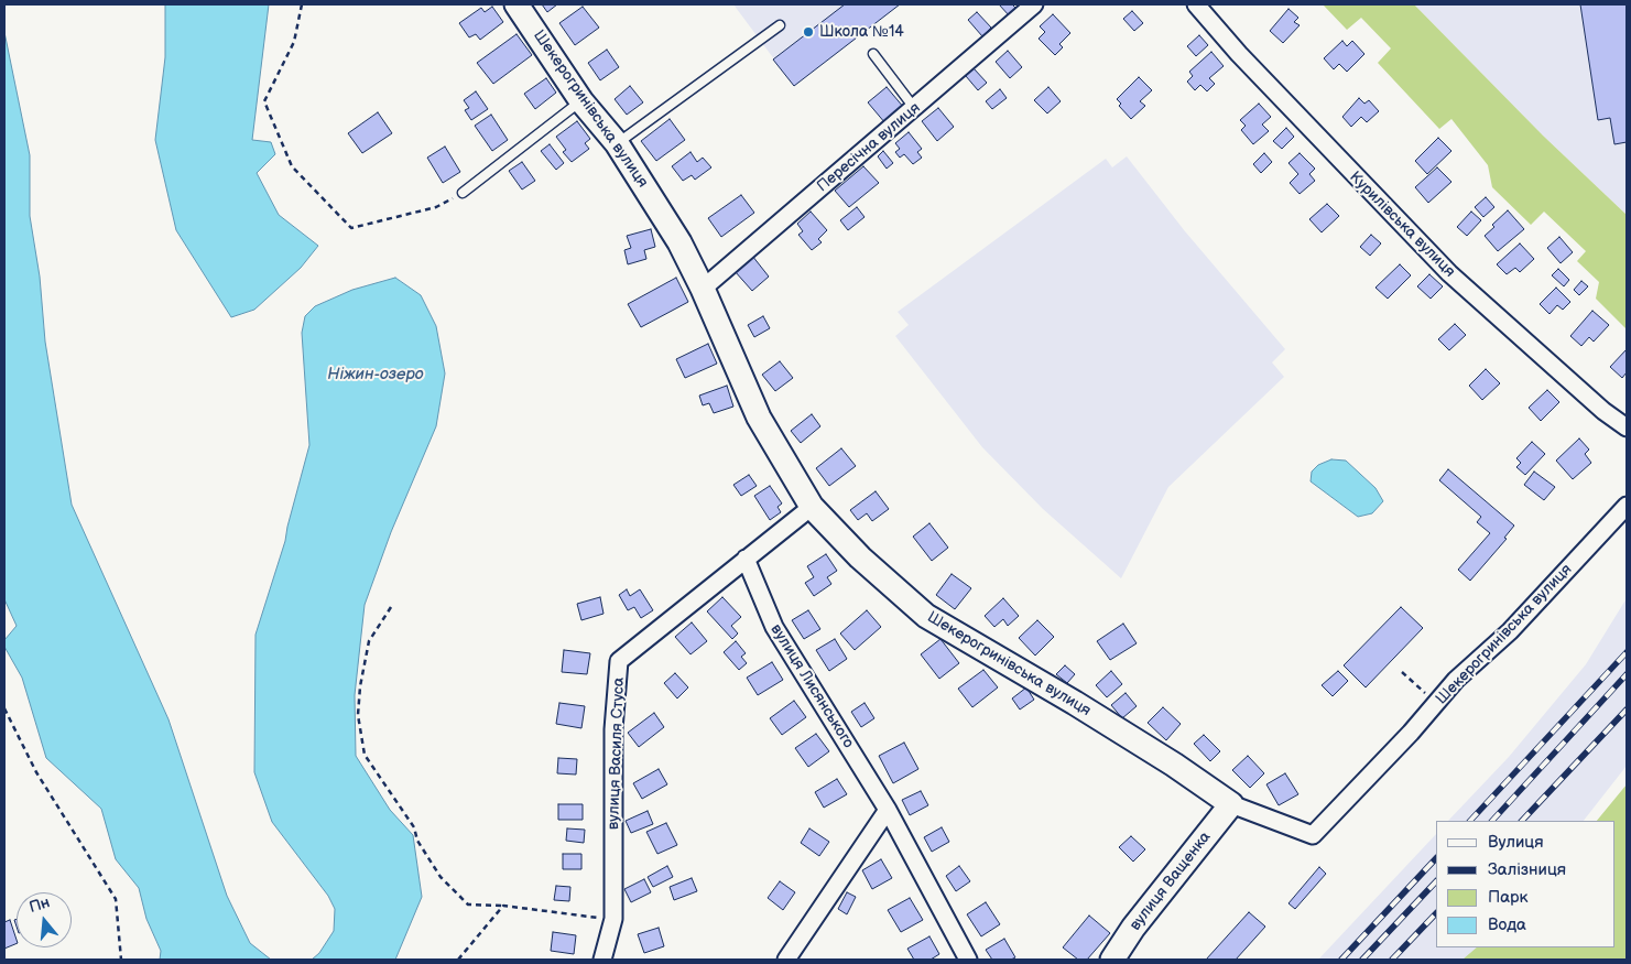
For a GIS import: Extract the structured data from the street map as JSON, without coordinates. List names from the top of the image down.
{
  "streets": {
    "street": [
      "Шекерогринівська вулиця",
      "Пересічна вулиця",
      "Курилівська вулиця",
      "вулиця Лисянського",
      "вулиця Василя Стуса",
      "вулиця Ващенка"
    ]
  },
  "crossings": [
    ["Шекерогринівська вулиця", "Пересічна вулиця"],
    ["Шекерогринівська вулиця", "вулиця Василя Стуса"],
    ["Шекерогринівська вулиця", "вулиця Ващенка"],
    ["вулиця Лисянського", "вулиця Василя Стуса"]
  ],
  "water": ["Ніжин-озеро"],
  "places": ["Школа №14"],
  "legend": [
    "Вулиця",
    "Залізниця",
    "Парк",
    "Вода"
  ],
  "north": "top"
}
